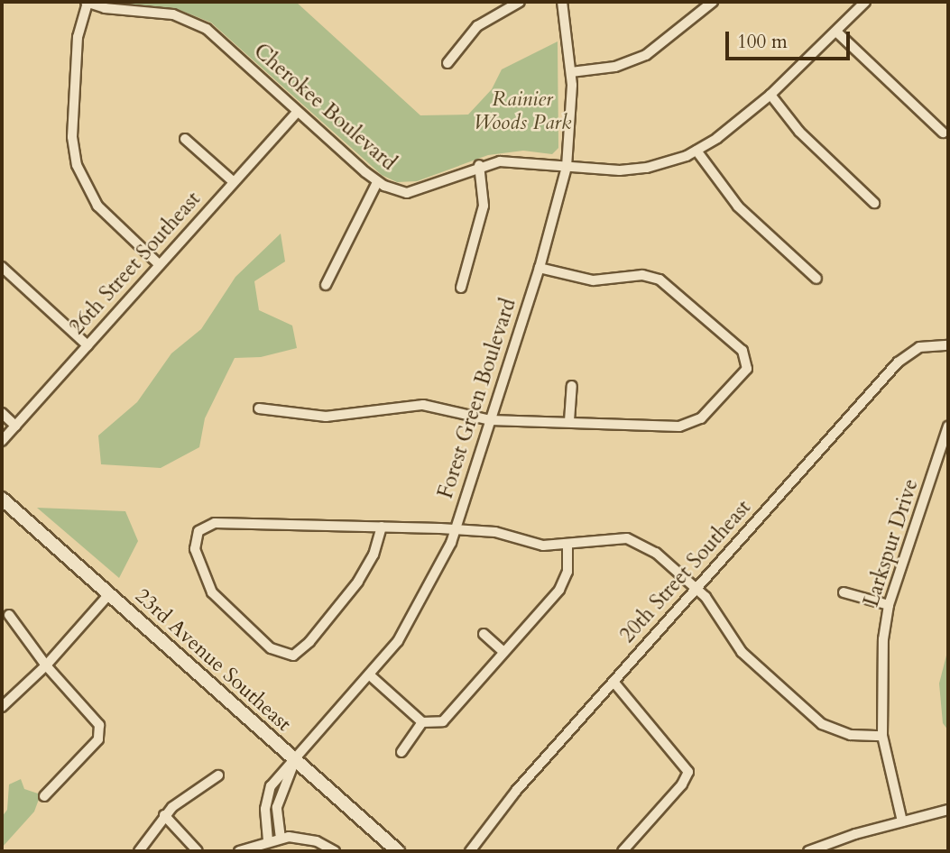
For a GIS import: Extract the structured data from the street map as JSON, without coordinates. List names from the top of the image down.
{
  "streets": {
    "street": [
      "Cherokee Boulevard",
      "26th Street Southeast",
      "Forest Green Boulevard",
      "Larkspur Drive",
      "20th Street Southeast",
      "23rd Avenue Southeast"
    ]
  },
  "crossings": [
    ["Cherokee Boulevard", "26th Street Southeast"],
    ["Cherokee Boulevard", "Forest Green Boulevard"],
    ["Forest Green Boulevard", "23rd Avenue Southeast"]
  ],
  "parks": ["Rainier Woods Park"],
  "scale_bar": "100 m"
}
